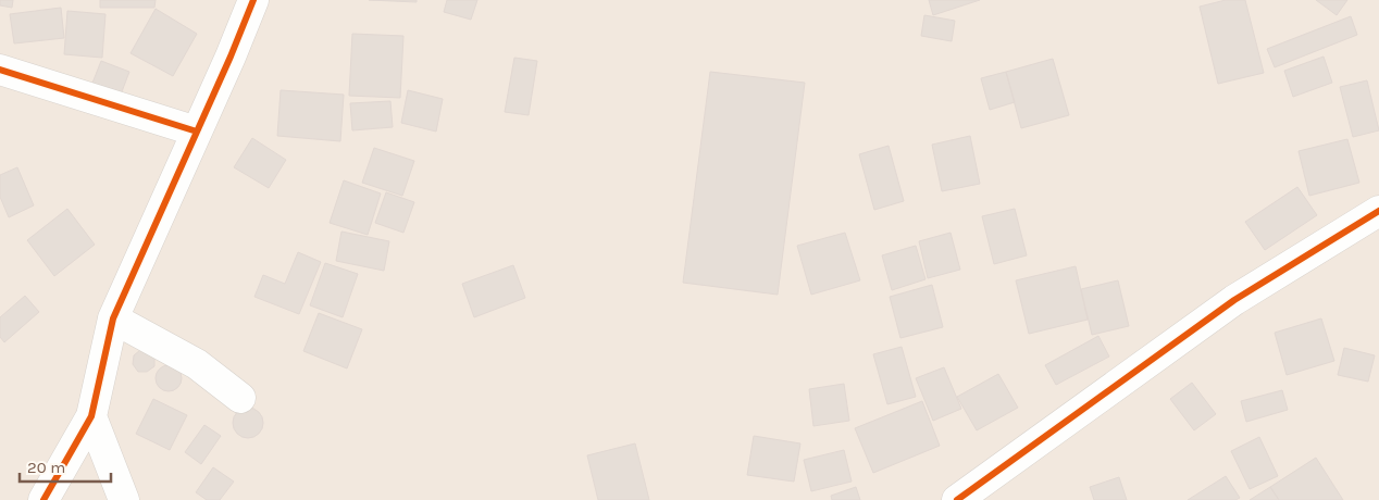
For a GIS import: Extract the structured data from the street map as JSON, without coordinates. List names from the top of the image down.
{
  "scale_bar": "20 m"
}
